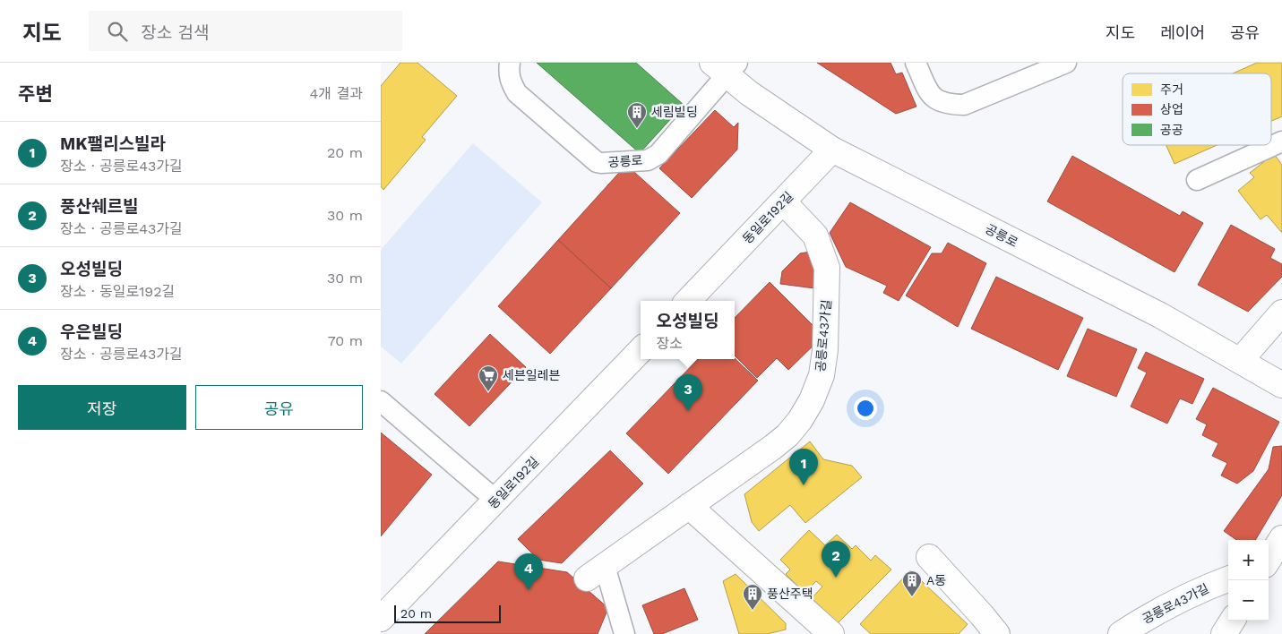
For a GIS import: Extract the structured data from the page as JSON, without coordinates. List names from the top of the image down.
{
  "streets": {
    "street": ["공릉로", "동일로192길", "공릉로43가길"]
  },
  "crossings": [
    ["공릉로", "동일로192길"],
    ["동일로192길", "공릉로43가길"]
  ],
  "places": {
    "building": ["세림빌딩", "A동", "풍산주택"],
    "supermarket": ["세븐일레븐"]
  },
  "legend": ["주거", "상업", "공공"],
  "scale_bar": "20 m",
  "page": {
    "header": "지도",
    "search": "장소 검색",
    "nav": ["지도", "레이어", "공유"],
    "heading": ["주변", "4개 결과"],
    "list": [
      {
        "mark": "1",
        "name": "MK팰리스빌라",
        "note": "장소 · 공릉로43가길",
        "value": "20 m"
      },
      {
        "mark": "2",
        "name": "풍산쉐르빌",
        "note": "장소 · 공릉로43가길",
        "value": "30 m"
      },
      {
        "mark": "3",
        "name": "오성빌딩",
        "note": "장소 · 동일로192길",
        "value": "30 m"
      },
      {
        "mark": "4",
        "name": "우은빌딩",
        "note": "장소 · 공릉로43가길",
        "value": "70 m"
      }
    ],
    "popup": ["오성빌딩", "장소"],
    "buttons": ["저장", "공유"],
    "pins": [
      "3",
      "1",
      "2",
      "4"
    ],
    "map_buttons": ["+", "−"],
    "scale": "20 m"
  }
}
